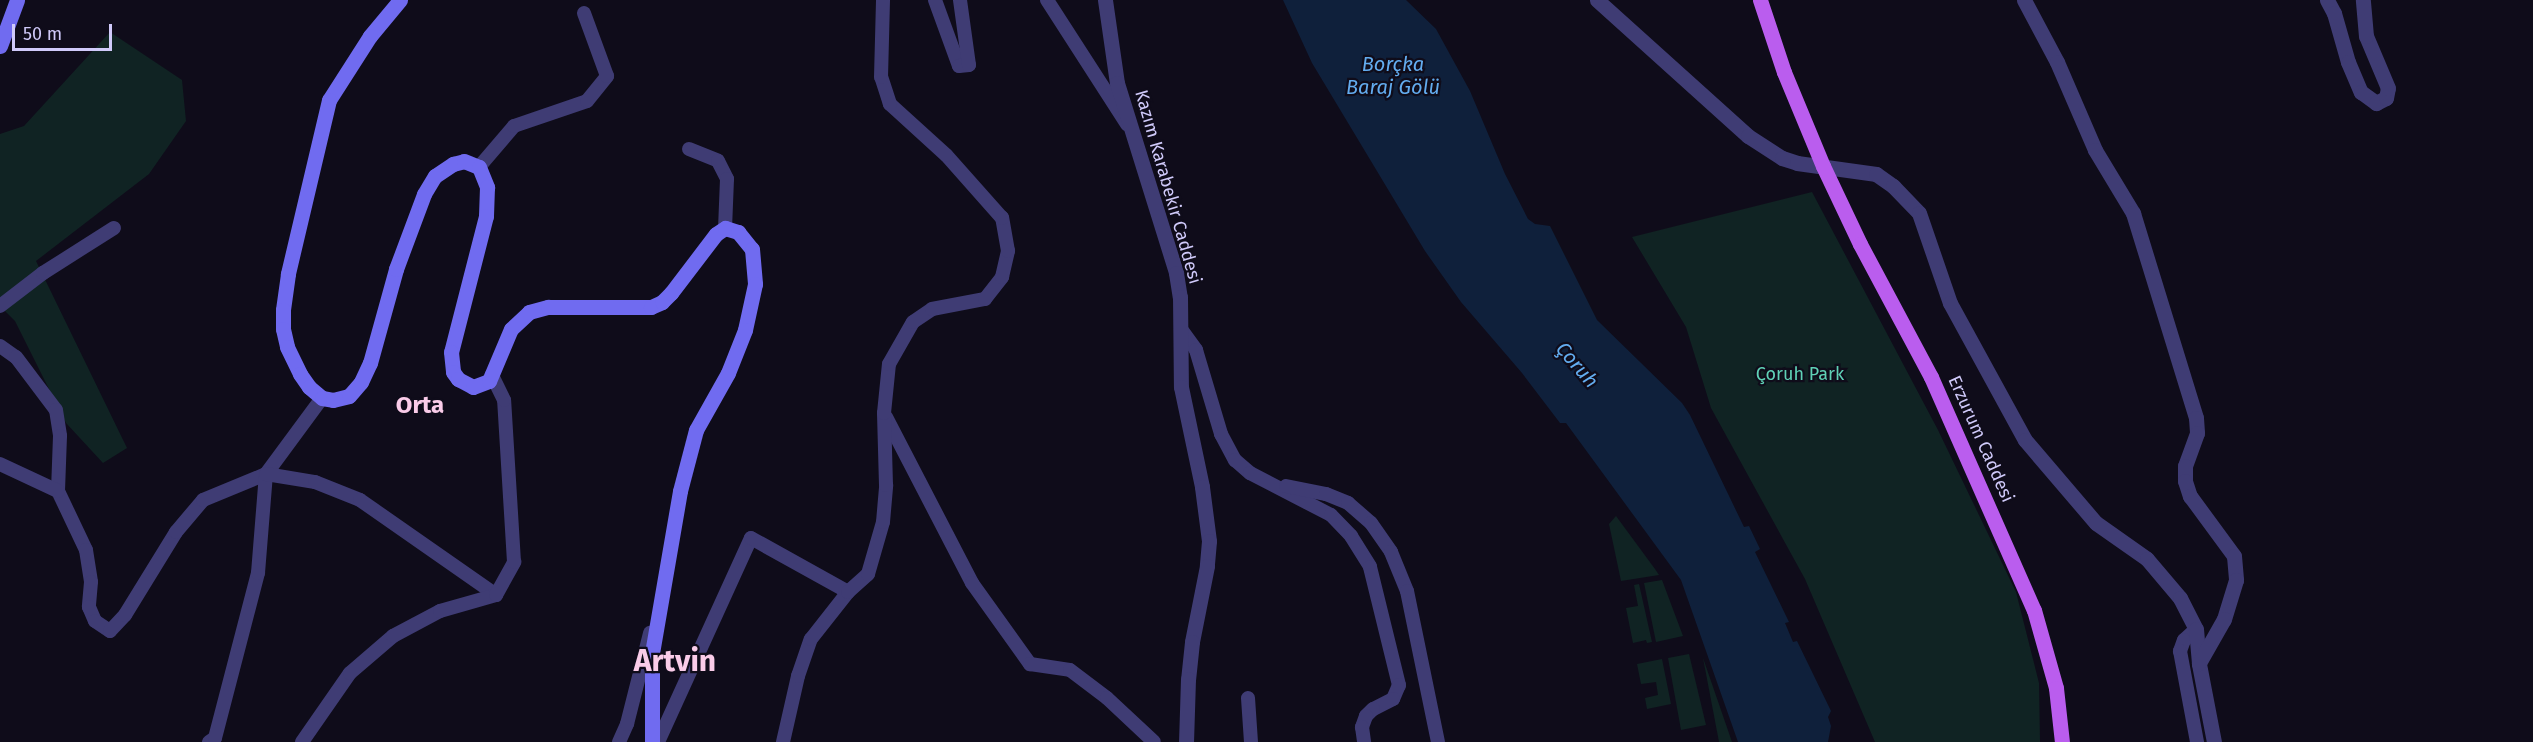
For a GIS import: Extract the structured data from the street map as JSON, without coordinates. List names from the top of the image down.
{
  "streets": {
    "main road": ["Erzurum Caddesi"],
    "street": ["Kazım Karabekir Caddesi"]
  },
  "districts": ["Orta", "Artvin"],
  "water": ["Borçka Baraj Gölü", "Çoruh"],
  "parks": ["Çoruh Park"],
  "scale_bar": "50 m"
}
